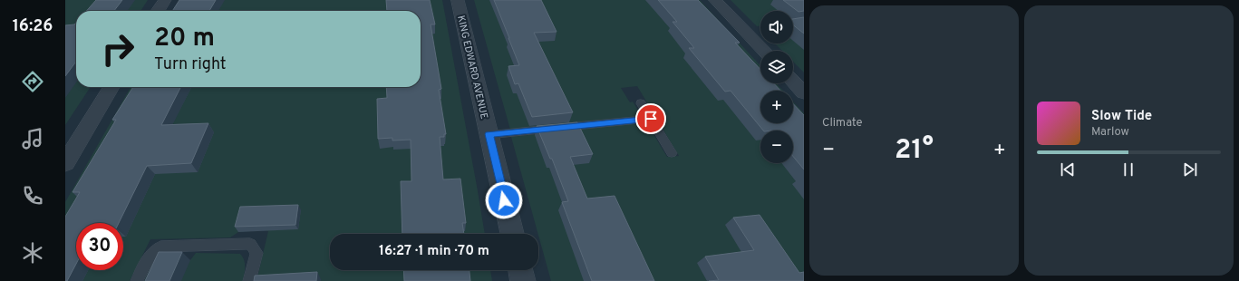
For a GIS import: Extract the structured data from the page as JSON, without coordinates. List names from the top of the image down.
{
  "streets": {
    "street": ["KING EDWARD AVENUE"]
  },
  "page": {
    "tabs": "16:26",
    "tile": "Climate",
    "map_buttons": ["+", "−"],
    "turn": ["20 m", "Turn right"],
    "song": ["Slow Tide", "Marlow"],
    "heat": ["−", "21°", "+"],
    "limit": "30",
    "trip": "16:27 · 1 min · 70 m"
  }
}
